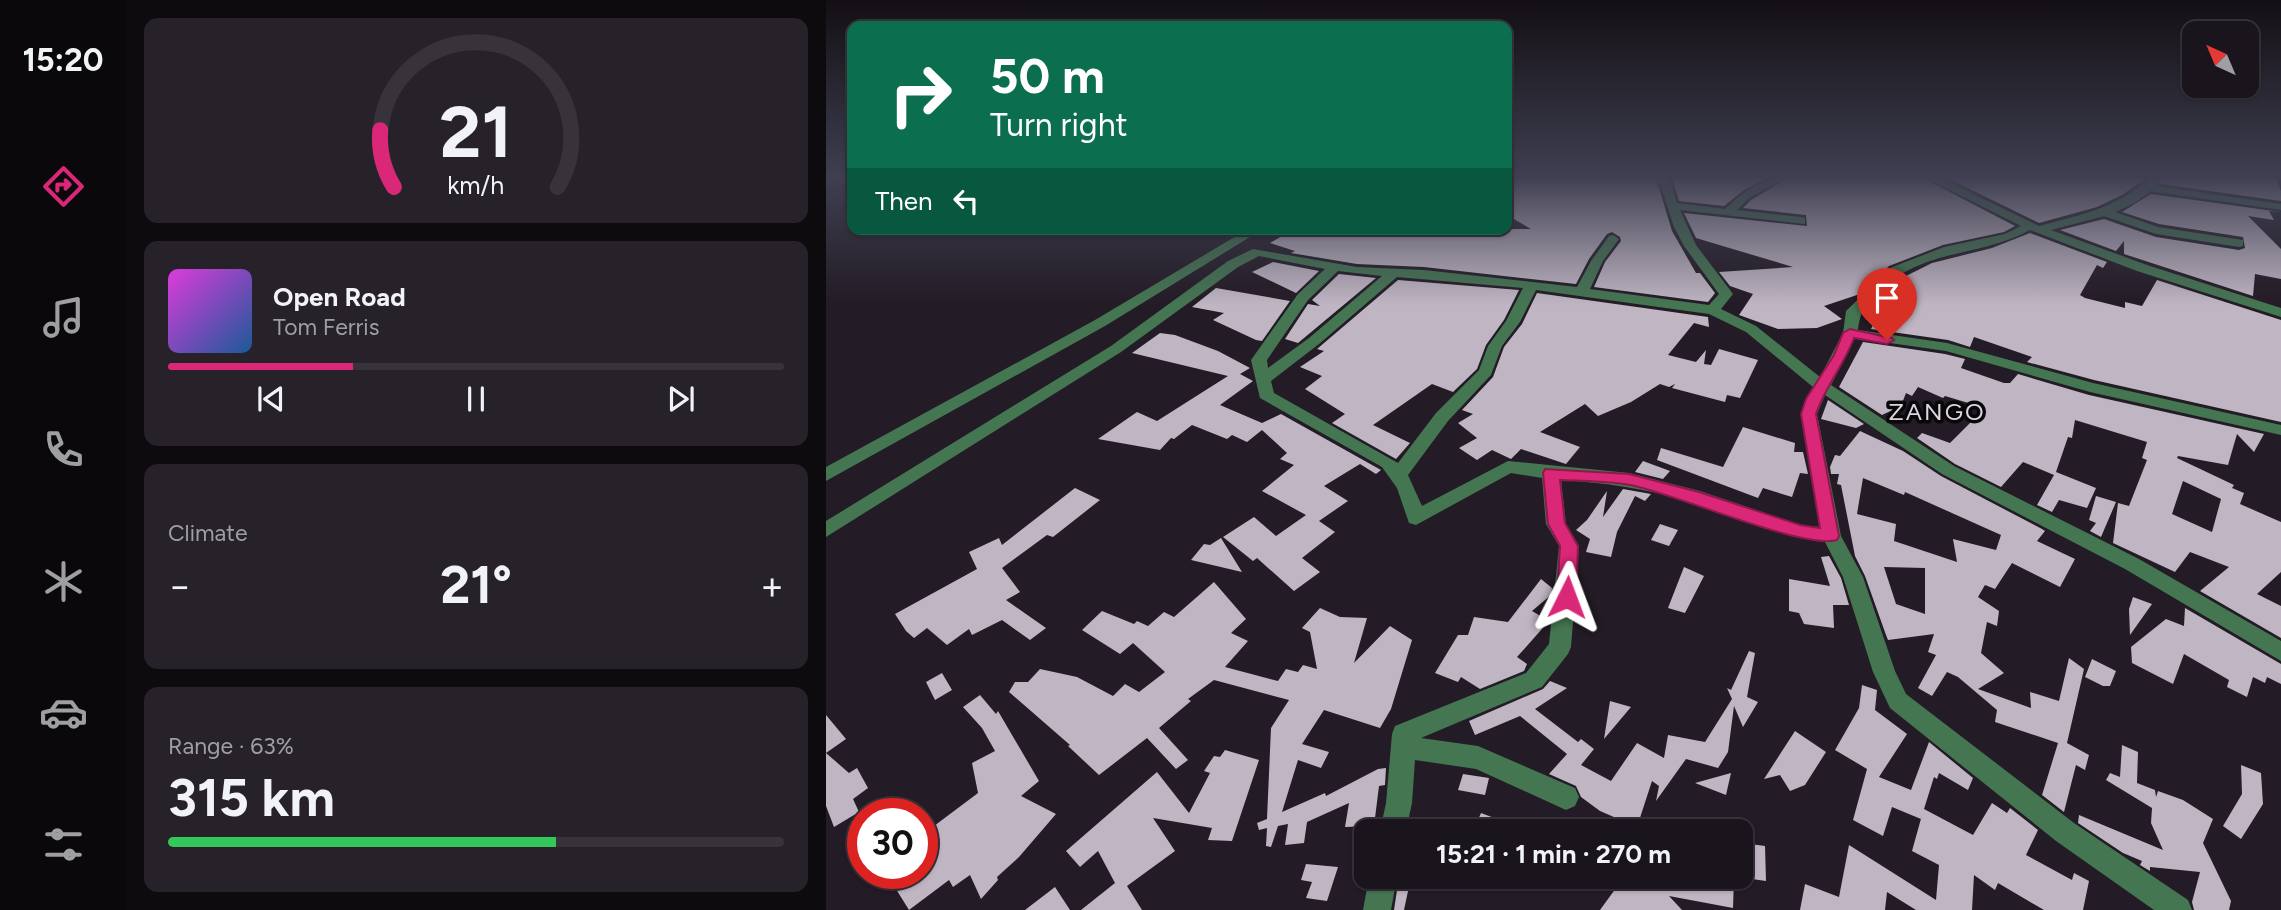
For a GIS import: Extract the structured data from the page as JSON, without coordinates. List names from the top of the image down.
{
  "districts": ["ZANGO"],
  "north": "top left",
  "page": {
    "tabs": "15:20",
    "turn": ["50 m", "Turn right"],
    "then": "Then",
    "song": ["Open Road", "Tom Ferris"],
    "tile": [
      "Climate",
      ["Range · 63%", "315 km"]
    ],
    "heat": ["−", "21°", "+"],
    "limit": "30",
    "trip": "15:21 · 1 min · 270 m",
    "gauge": ["21", "km/h"]
  }
}
